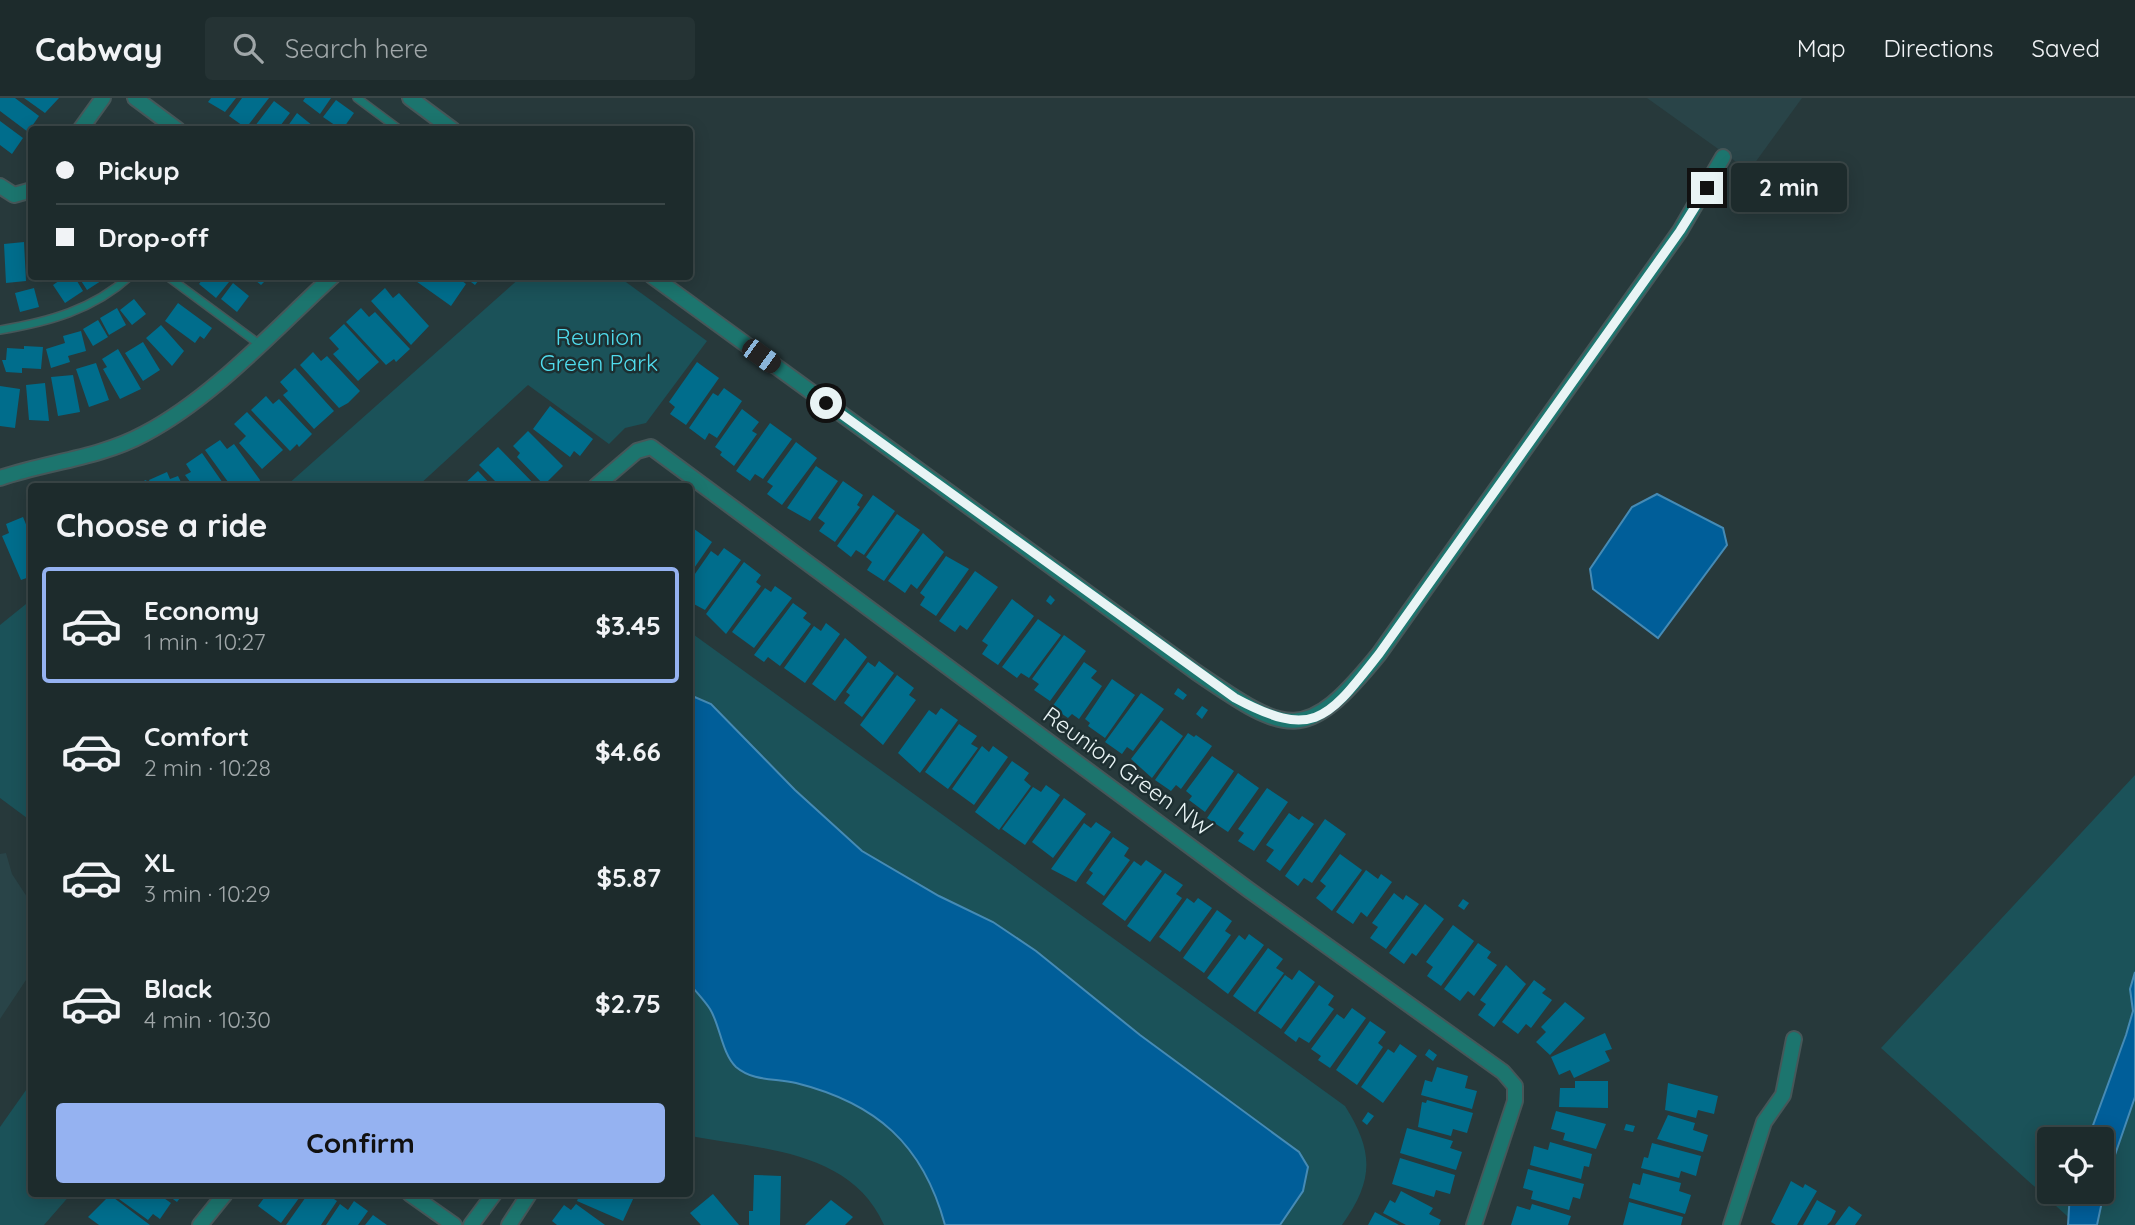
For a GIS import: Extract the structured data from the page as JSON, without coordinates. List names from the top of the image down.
{
  "streets": {
    "street": ["Reunion Green NW"]
  },
  "parks": ["Reunion Green Park"],
  "page": {
    "header": "Cabway",
    "search": "Search here",
    "nav": ["Map", "Directions", "Saved"],
    "banner": ["Pickup", "Drop-off"],
    "bubble": "2 min",
    "heading": "Choose a ride",
    "list": [
      {
        "name": "Economy",
        "note": "1 min · 10:27",
        "value": "$3.45"
      },
      {
        "name": "Comfort",
        "note": "2 min · 10:28",
        "value": "$4.66"
      },
      {
        "name": "XL",
        "note": "3 min · 10:29",
        "value": "$5.87"
      },
      {
        "name": "Black",
        "note": "4 min · 10:30",
        "value": "$2.75"
      }
    ],
    "buttons": "Confirm"
  }
}
